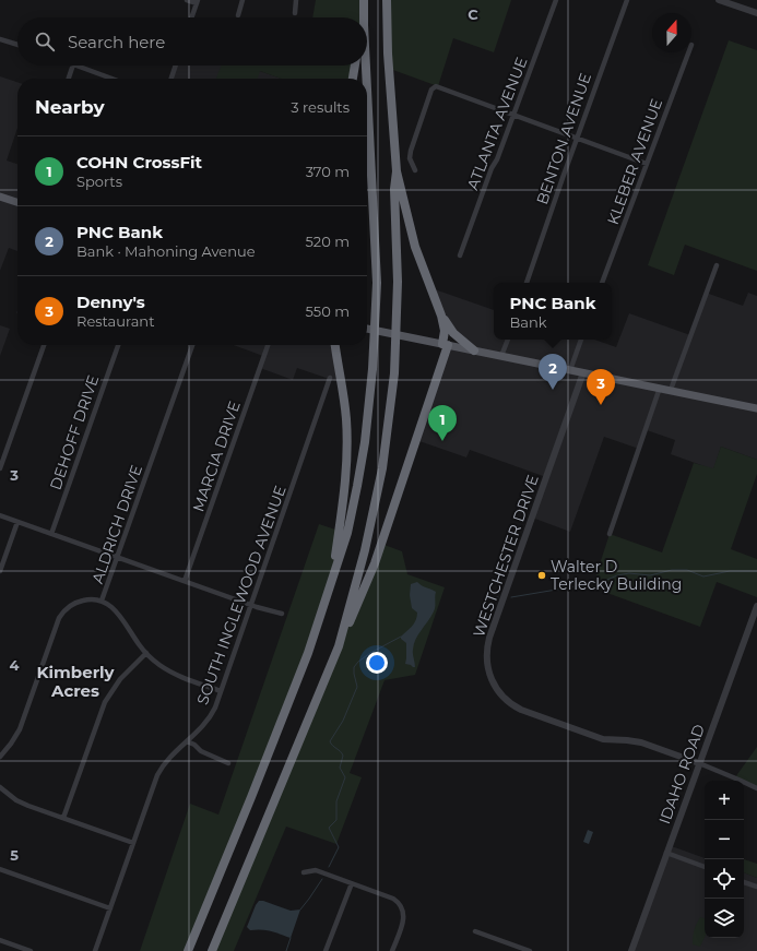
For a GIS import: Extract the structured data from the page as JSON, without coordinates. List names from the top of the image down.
{
  "streets": {
    "street": [
      "ATLANTA AVENUE",
      "BENTON AVENUE",
      "KLEBER AVENUE",
      "DEHOFF DRIVE",
      "MARCIA DRIVE",
      "ALDRICH DRIVE",
      "WESTCHESTER DRIVE",
      "SOUTH INGLEWOOD AVENUE",
      "IDAHO ROAD"
    ]
  },
  "crossings": [
    ["WESTCHESTER DRIVE", "IDAHO ROAD"]
  ],
  "districts": ["Kimberly Acres"],
  "places": ["Walter D Terlecky Building"],
  "north": "top",
  "page": {
    "search": "Search here",
    "heading": ["Nearby", "3 results"],
    "list": [
      {
        "mark": "1",
        "name": "COHN CrossFit",
        "note": "Sports",
        "value": "370 m"
      },
      {
        "mark": "2",
        "name": "PNC Bank",
        "note": "Bank · Mahoning Avenue",
        "value": "520 m"
      },
      {
        "mark": "3",
        "name": "Denny's",
        "note": "Restaurant",
        "value": "550 m"
      }
    ],
    "popup": ["PNC Bank", "Bank"],
    "pins": ["2", "3", "1"],
    "map_buttons": ["+", "−"]
  },
  "grid": {
    "columns": ["C"],
    "rows": ["3", "4", "5"]
  }
}
